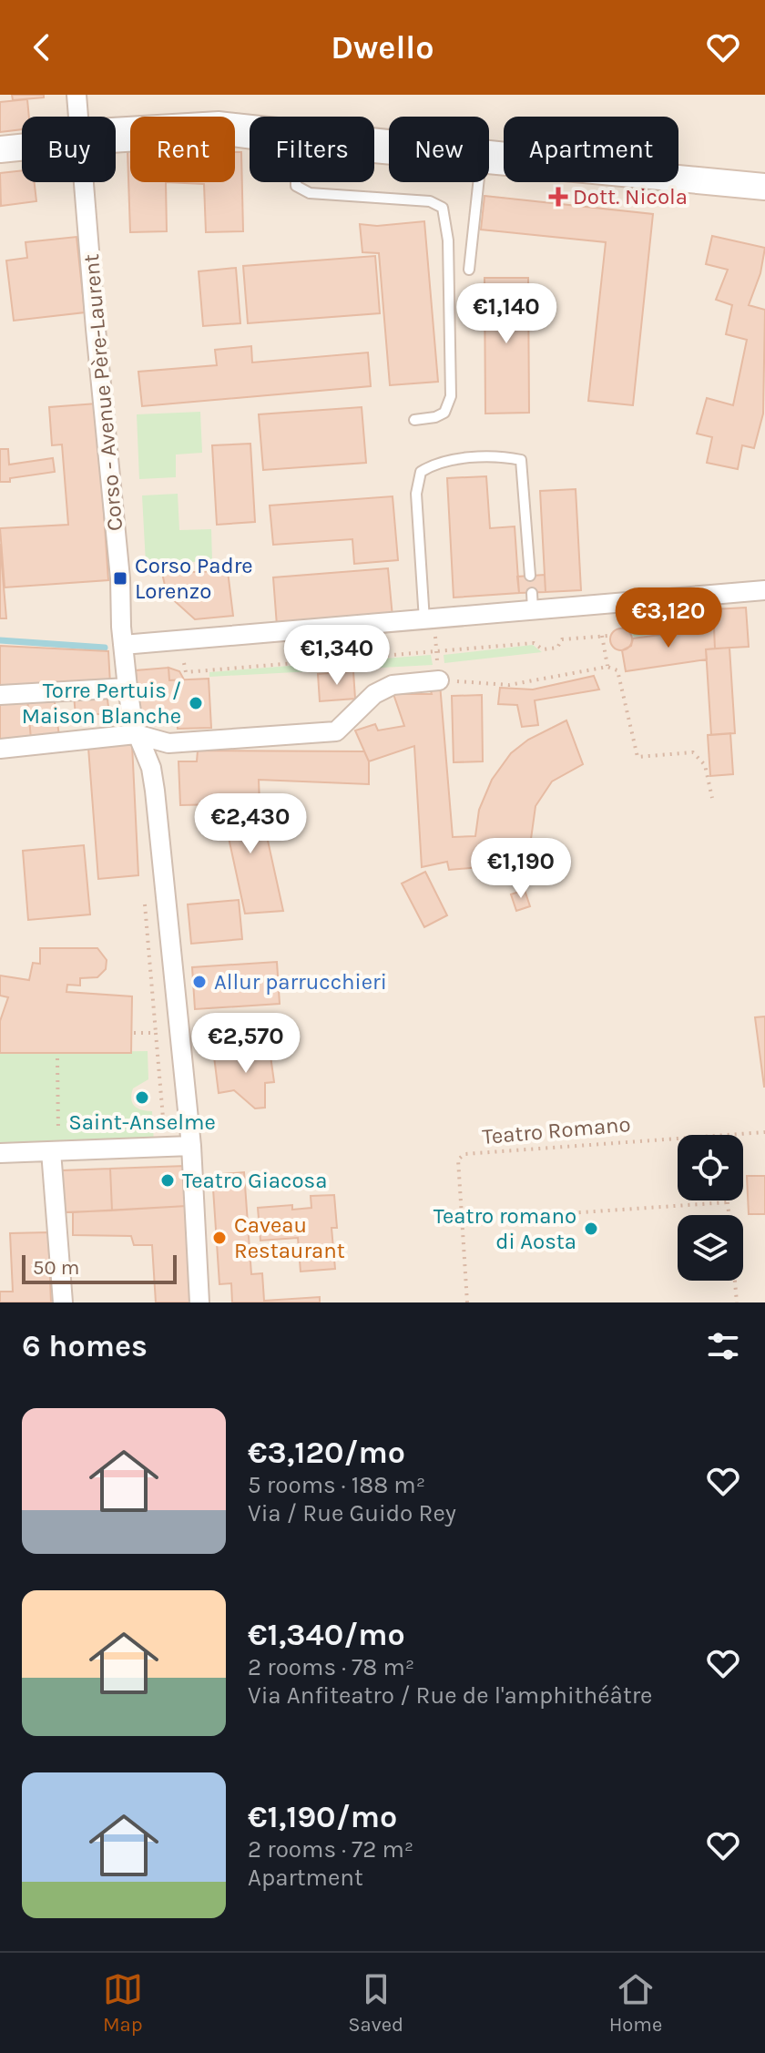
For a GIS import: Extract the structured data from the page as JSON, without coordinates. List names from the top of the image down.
{
  "streets": {
    "street": ["Corso - Avenue Père-Laurent"],
    "path": ["Teatro Romano"]
  },
  "places": {
    "health": ["Dott. Nicola"],
    "transit": ["Corso Padre Lorenzo"],
    "other": [
      "Torre Pertuis / Maison Blanche",
      "Allur parrucchieri",
      "Saint-Anselme",
      "Teatro Giacosa",
      "Teatro romano di Aosta",
      "Caveau Restaurant"
    ]
  },
  "scale_bar": "50 m",
  "page": {
    "header": "Dwello",
    "chip": [
      "Buy",
      "Rent",
      "Filters",
      "New",
      "Apartment"
    ],
    "price": [
      "€1,140",
      "€3,120",
      "€1,340",
      "€2,430",
      "€1,190",
      "€2,570"
    ],
    "scale": "50 m",
    "heading": "6 homes",
    "list": [
      {
        "name": "€3,120/mo",
        "note": "5 rooms · 188 m² · Via / Rue Guido Rey"
      },
      {
        "name": "€1,340/mo",
        "note": "2 rooms · 78 m² · Via Anfiteatro / Rue de l'amphithéâtre"
      },
      {
        "name": "€1,190/mo",
        "note": "2 rooms · 72 m² · Apartment"
      }
    ],
    "tabs": ["Map", "Saved", "Home"]
  }
}
